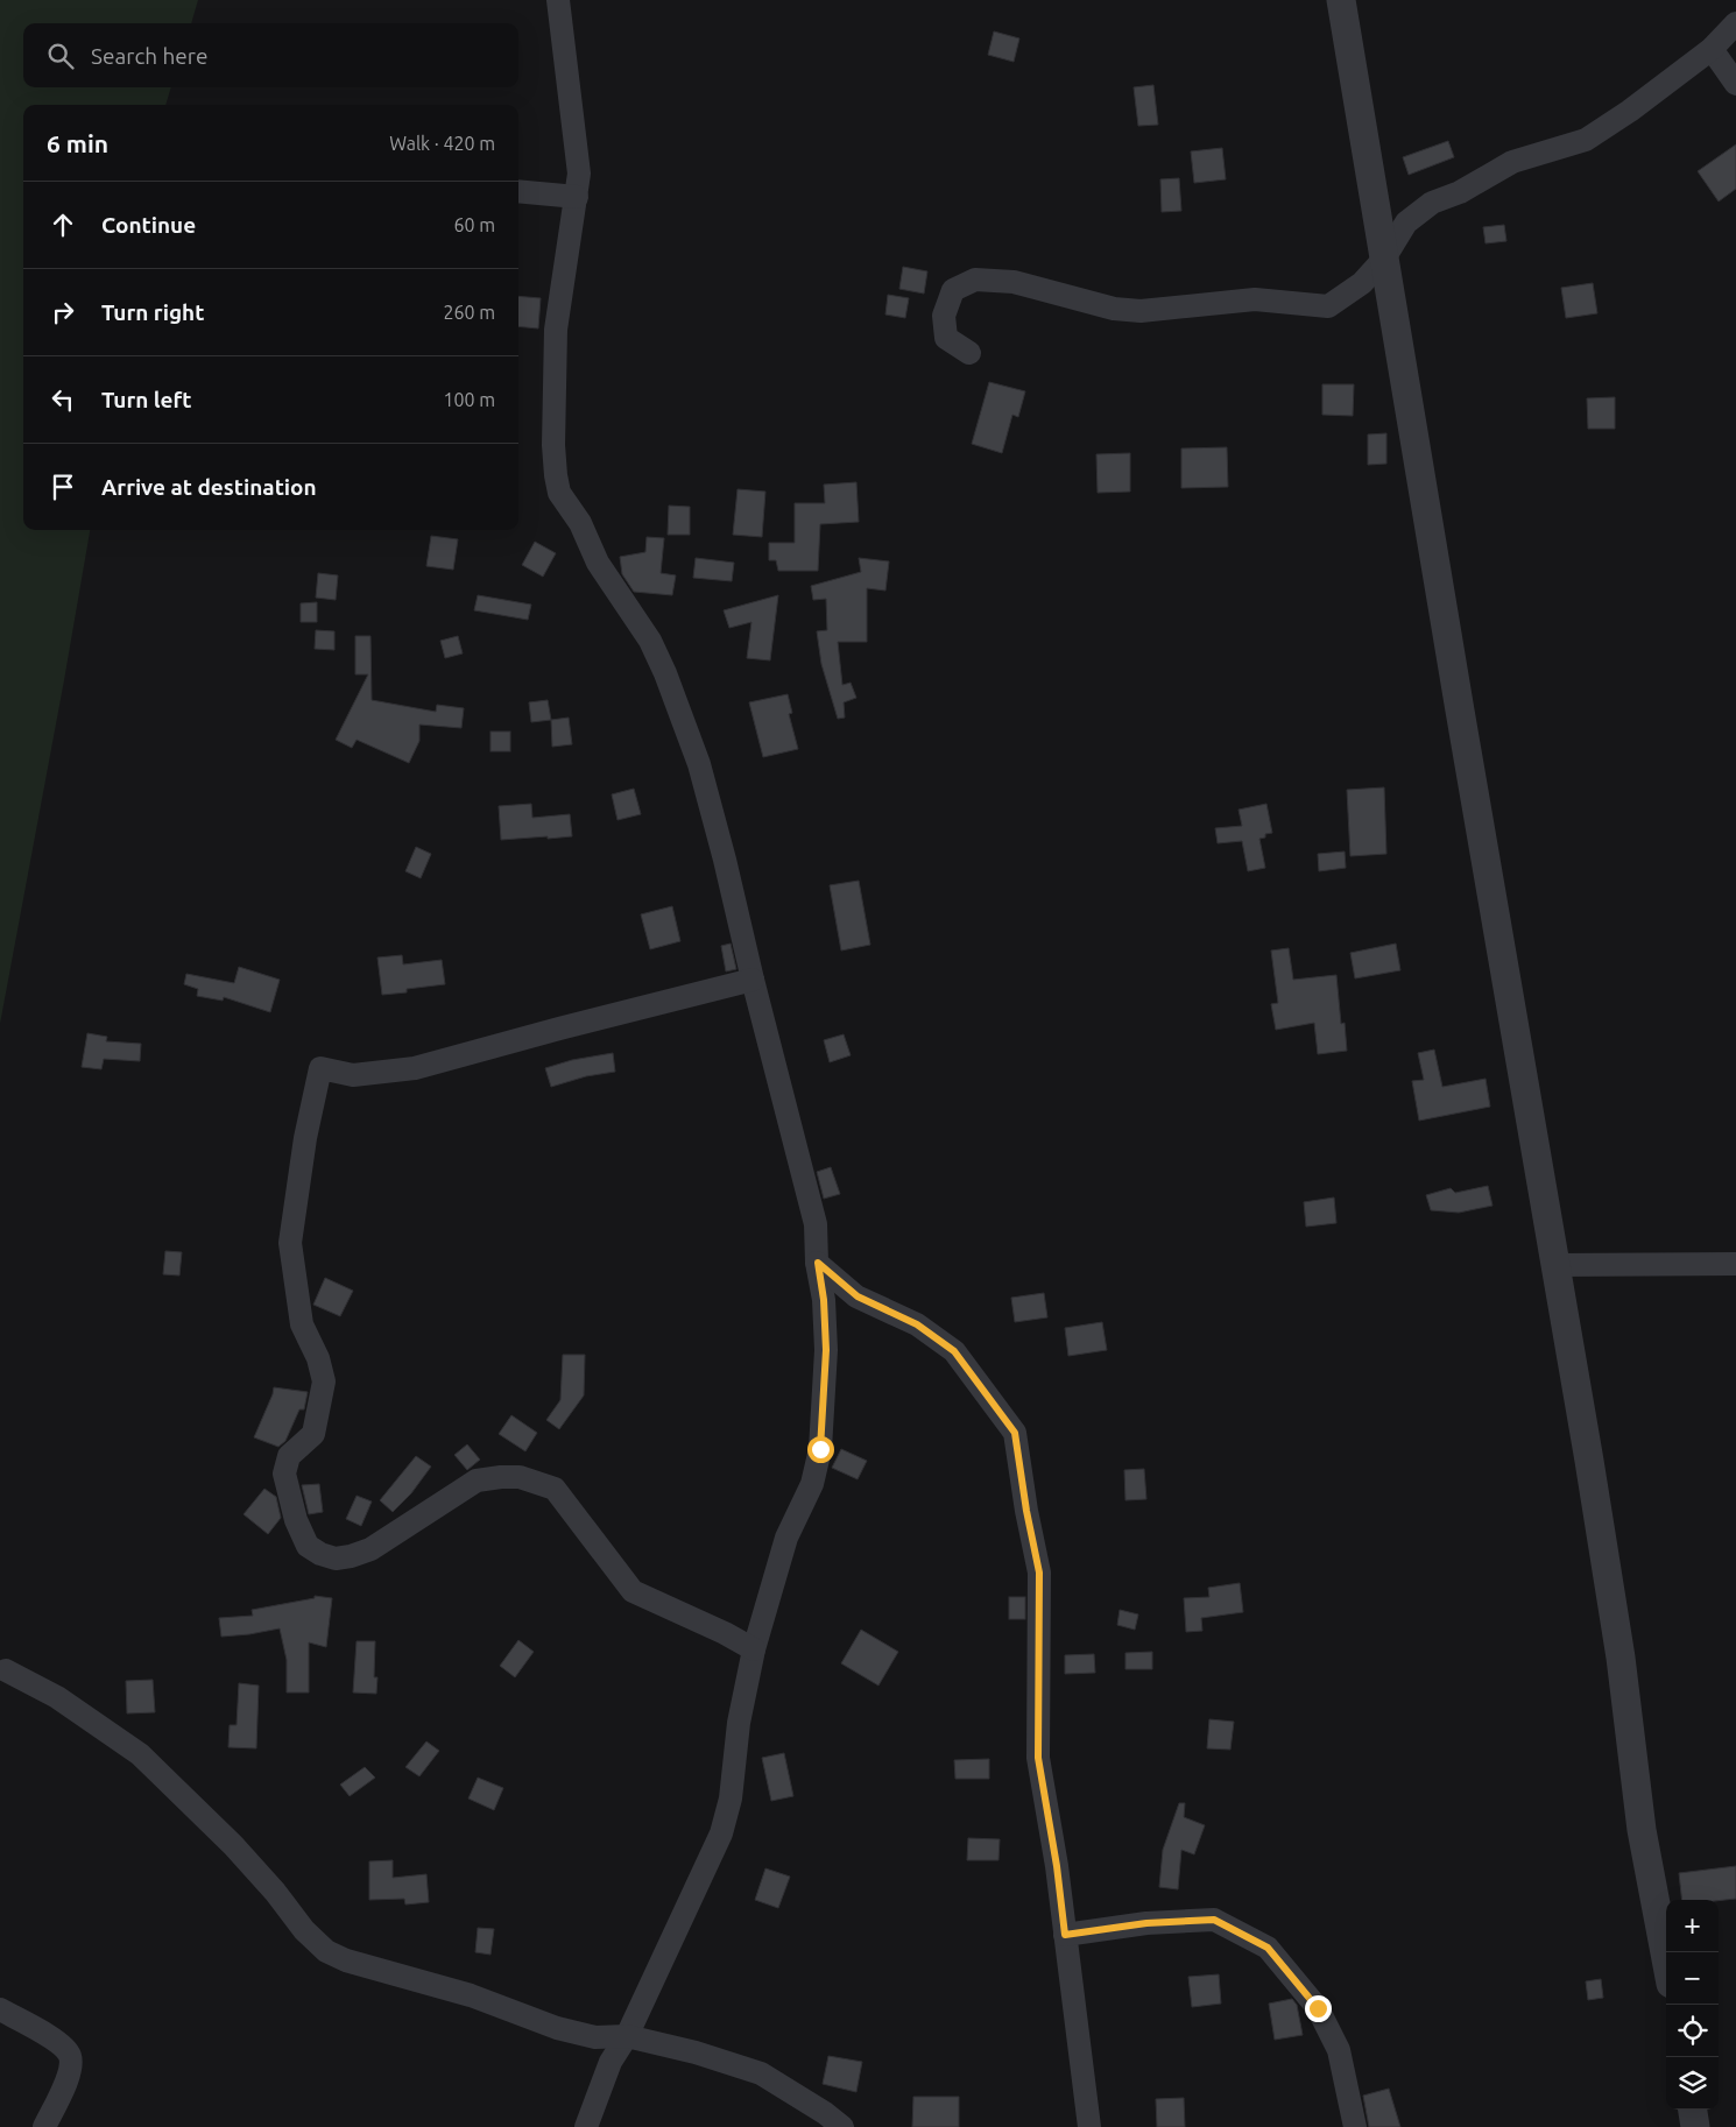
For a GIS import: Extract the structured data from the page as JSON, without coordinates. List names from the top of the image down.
{
  "page": {
    "search": "Search here",
    "heading": ["6 min", "Walk · 420 m"],
    "list": [
      ["Continue", "60 m"],
      ["Turn right", "260 m"],
      ["Turn left", "100 m"],
      "Arrive at destination"
    ],
    "map_buttons": ["+", "−"]
  }
}
